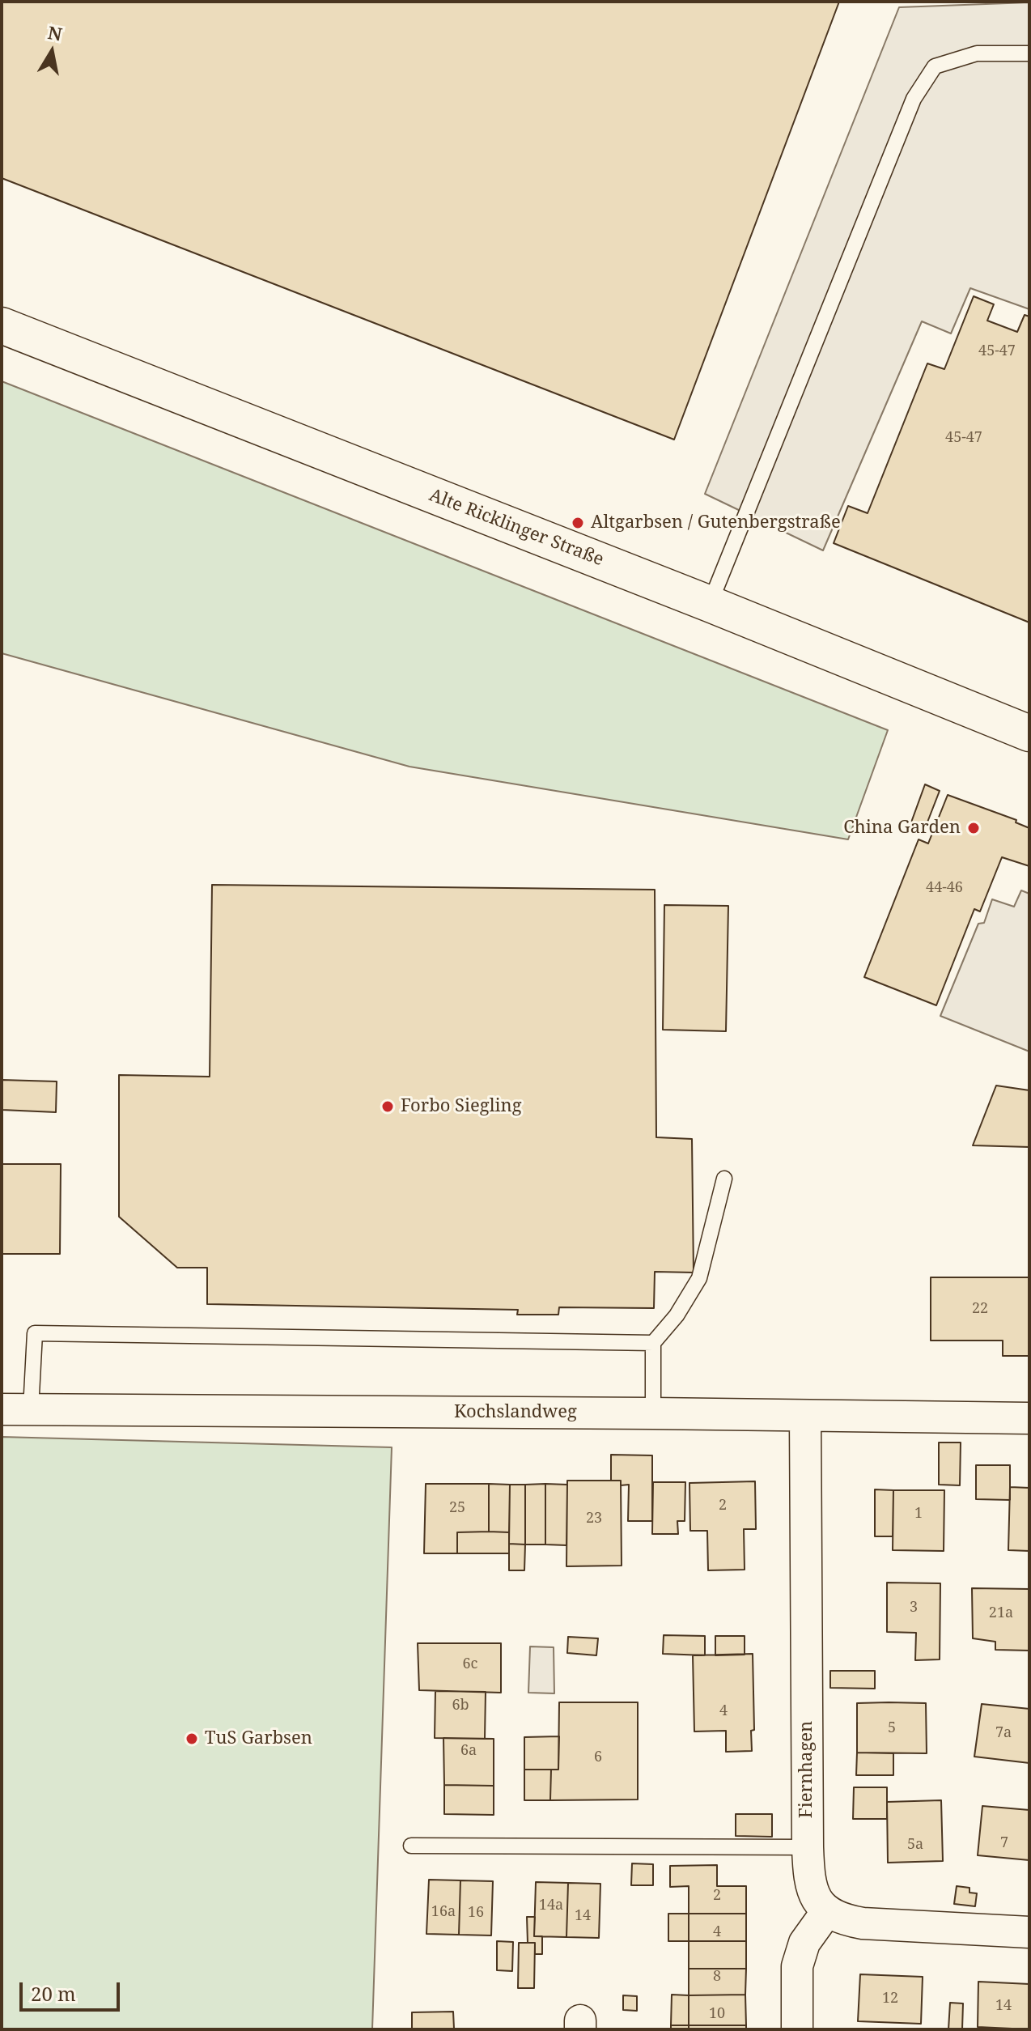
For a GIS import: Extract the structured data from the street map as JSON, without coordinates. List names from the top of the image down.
{
  "streets": {
    "street": ["Alte Ricklinger Straße", "Kochslandweg", "Fiernhagen"]
  },
  "crossings": [
    ["Kochslandweg", "Fiernhagen"]
  ],
  "places": [
    "Altgarbsen / Gutenbergstraße",
    "China Garden",
    "Forbo Siegling",
    "TuS Garbsen"
  ],
  "house_numbers": [
    "45-47",
    "45-47",
    "44-46",
    "22",
    "2",
    "25",
    "1",
    "23",
    "3",
    "21a",
    "6c",
    "6b",
    "4",
    "5",
    "7a",
    "6a",
    "6",
    "7",
    "5a",
    "2",
    "14a",
    "16a",
    "16",
    "14",
    "4",
    "8",
    "12",
    "14",
    "10"
  ],
  "scale_bar": "20 m",
  "north": "top"
}
